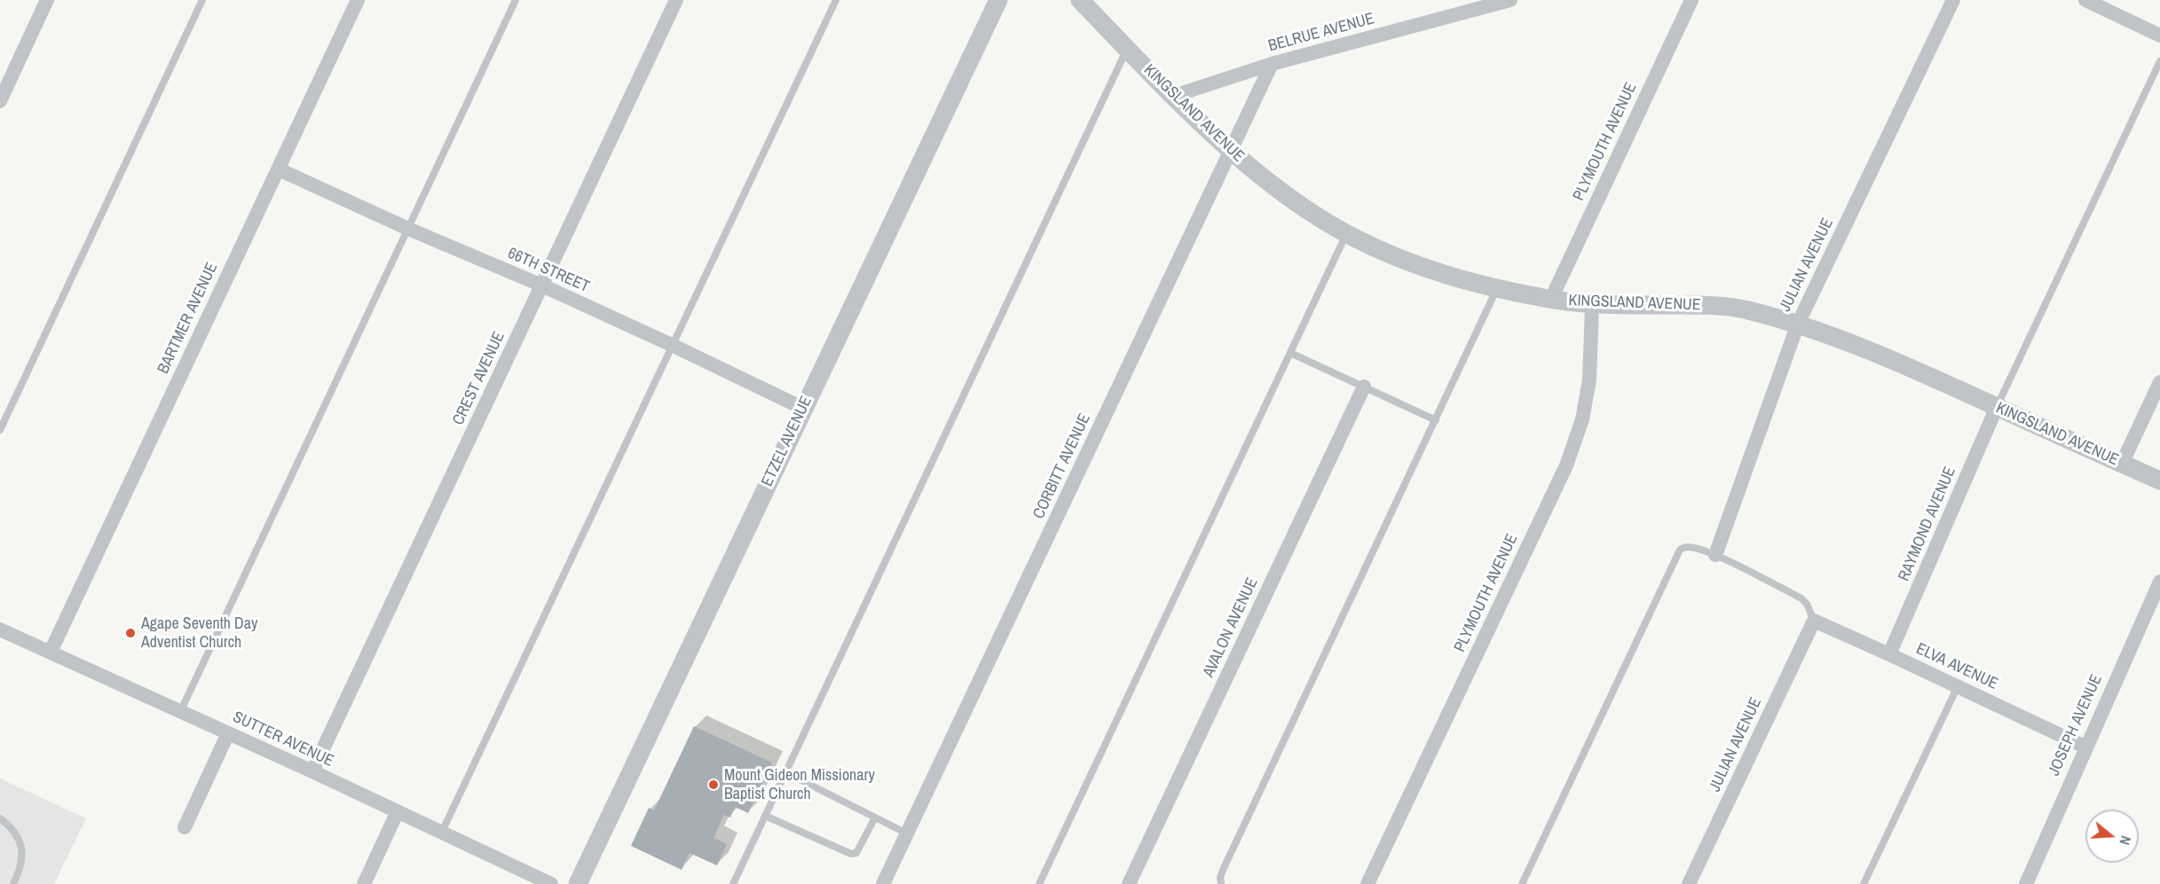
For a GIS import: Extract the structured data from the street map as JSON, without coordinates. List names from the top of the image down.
{
  "streets": {
    "street": [
      "BELRUE AVENUE",
      "KINGSLAND AVENUE",
      "PLYMOUTH AVENUE",
      "JULIAN AVENUE",
      "66TH STREET",
      "BARTMER AVENUE",
      "CREST AVENUE",
      "ETZEL AVENUE",
      "CORBITT AVENUE",
      "RAYMOND AVENUE",
      "AVALON AVENUE",
      "ELVA AVENUE",
      "JOSEPH AVENUE",
      "SUTTER AVENUE"
    ]
  },
  "crossings": [
    ["BELRUE AVENUE", "KINGSLAND AVENUE"],
    ["BELRUE AVENUE", "CORBITT AVENUE"],
    ["KINGSLAND AVENUE", "PLYMOUTH AVENUE"],
    ["KINGSLAND AVENUE", "JULIAN AVENUE"],
    ["KINGSLAND AVENUE", "CORBITT AVENUE"],
    ["KINGSLAND AVENUE", "RAYMOND AVENUE"],
    ["JULIAN AVENUE", "ELVA AVENUE"],
    ["66TH STREET", "BARTMER AVENUE"],
    ["66TH STREET", "CREST AVENUE"],
    ["66TH STREET", "ETZEL AVENUE"],
    ["BARTMER AVENUE", "SUTTER AVENUE"],
    ["CREST AVENUE", "SUTTER AVENUE"],
    ["RAYMOND AVENUE", "ELVA AVENUE"],
    ["ELVA AVENUE", "JOSEPH AVENUE"]
  ],
  "places": ["Agape Seventh Day Adventist Church", "Mount Gideon Missionary Baptist Church"],
  "north": "right"
}
